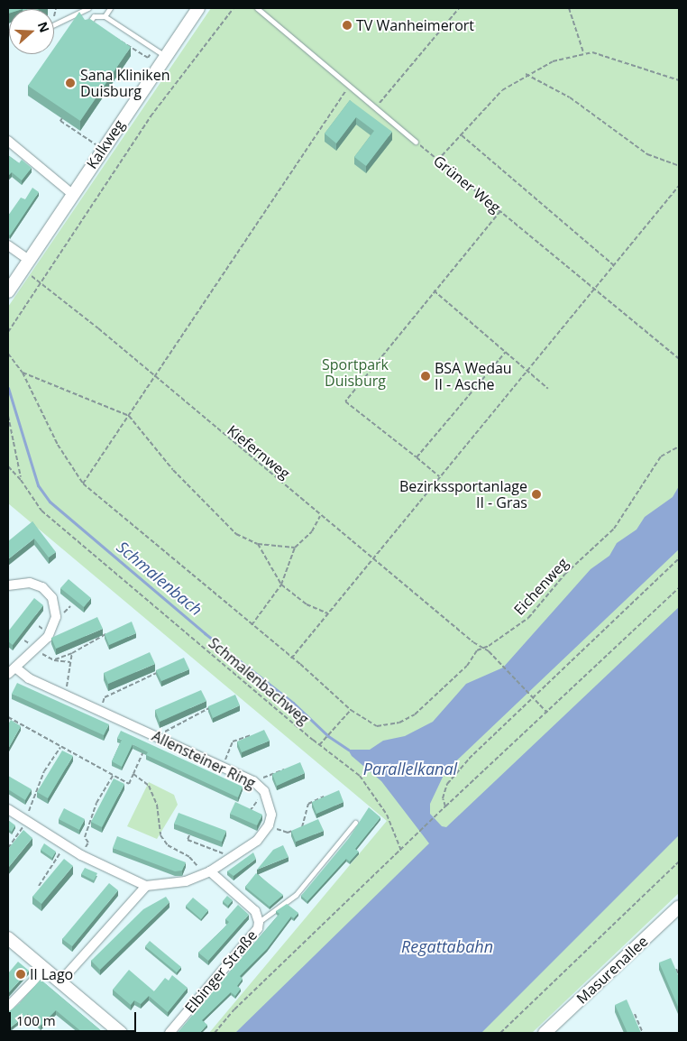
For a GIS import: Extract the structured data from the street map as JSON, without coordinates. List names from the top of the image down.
{
  "streets": {
    "main road": ["Kalkweg", "Masurenallee"],
    "street": ["Allensteiner Ring", "Elbinger Straße"],
    "path": [
      "Grüner Weg",
      "Kiefernweg",
      "Eichenweg",
      "Schmalenbachweg"
    ]
  },
  "crossings": [
    ["Kalkweg", "Kiefernweg"],
    ["Kiefernweg", "Eichenweg"]
  ],
  "water": ["Schmalenbach", "Parallelkanal", "Regattabahn"],
  "parks": ["Sportpark Duisburg"],
  "places": [
    "TV Wanheimerort",
    "Sana Kliniken Duisburg",
    "BSA Wedau II - Asche",
    "Bezirkssportanlage II - Gras",
    "Il Lago"
  ],
  "scale_bar": "100 m",
  "north": "right"
}
